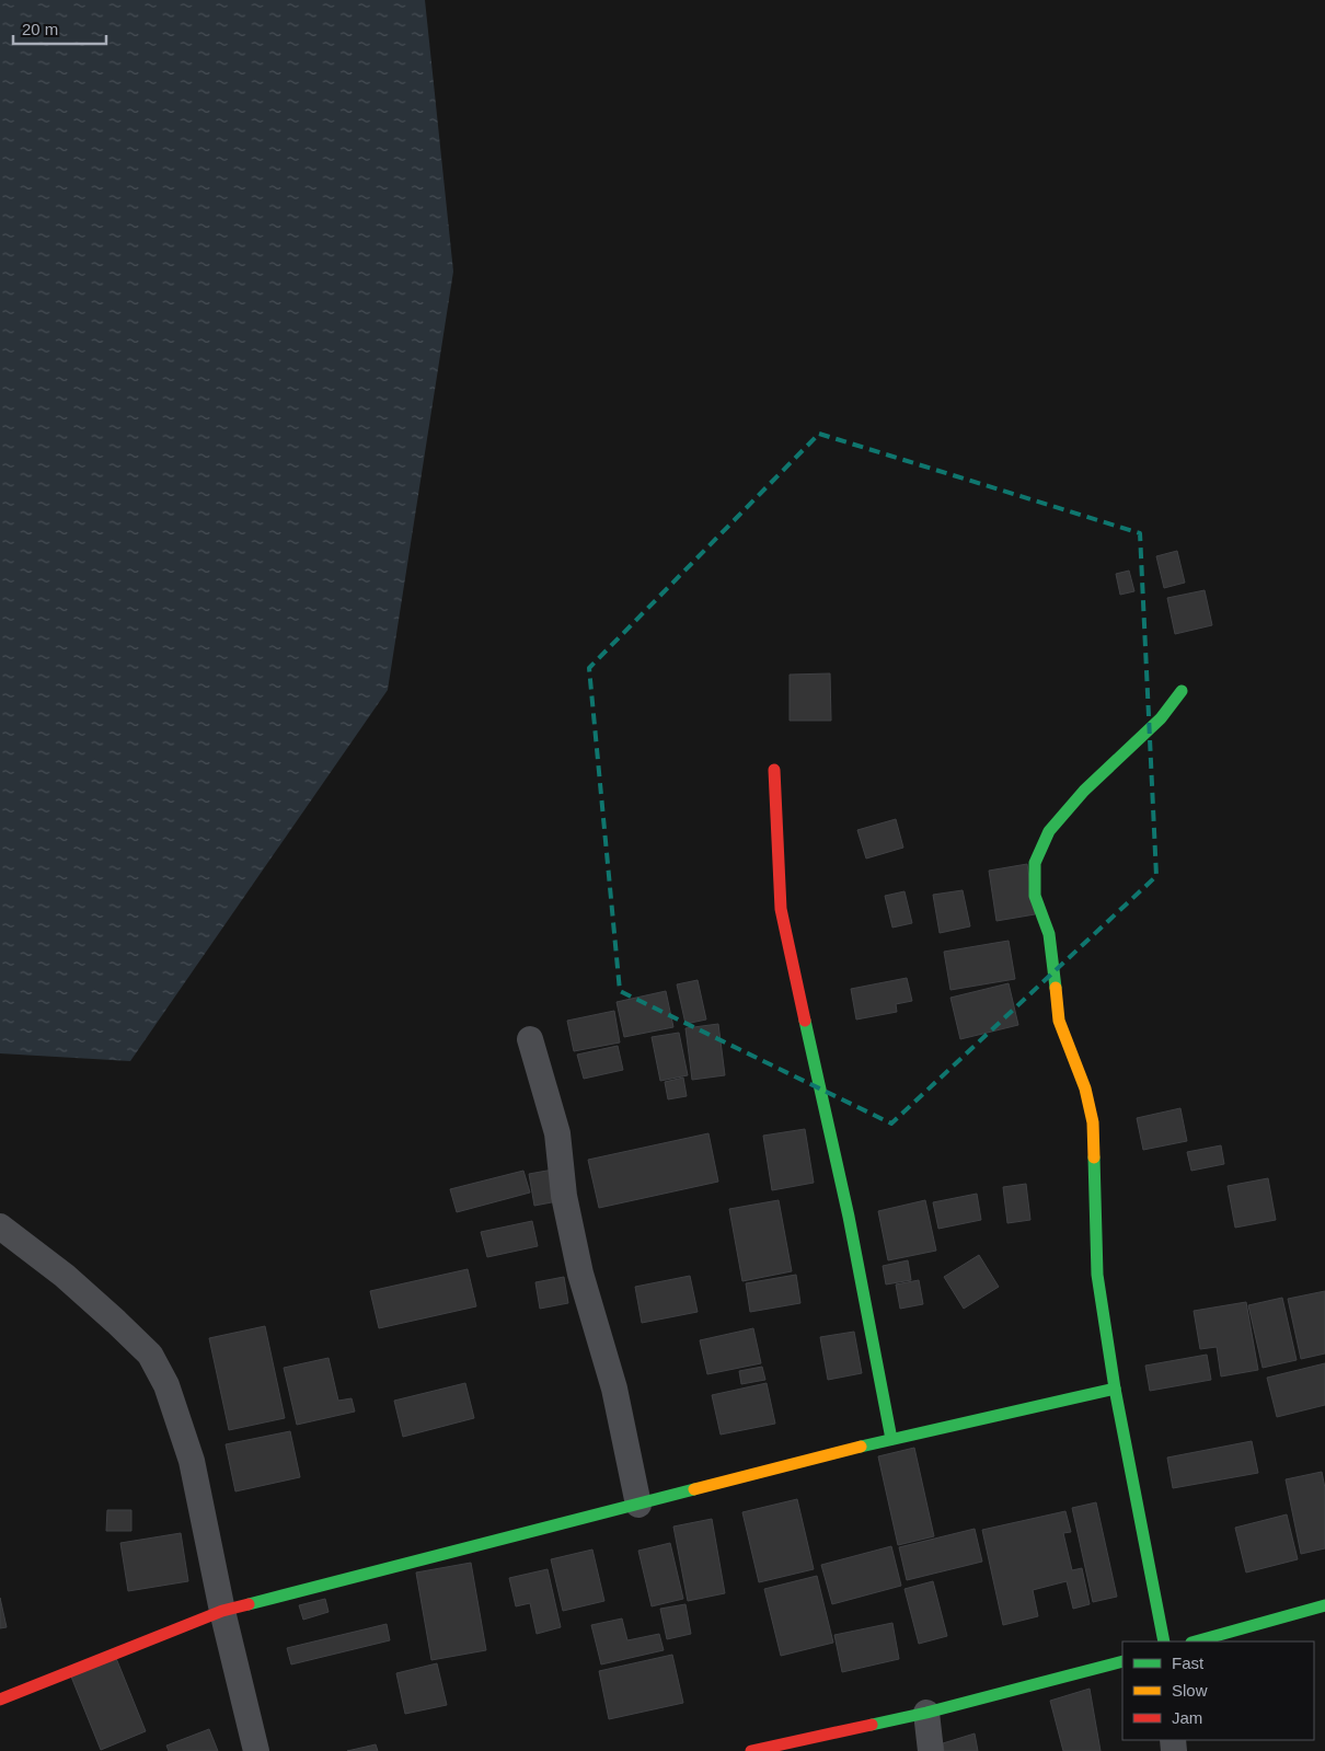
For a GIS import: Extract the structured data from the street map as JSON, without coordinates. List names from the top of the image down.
{
  "legend": ["Fast", "Slow", "Jam"],
  "scale_bar": "20 m"
}
